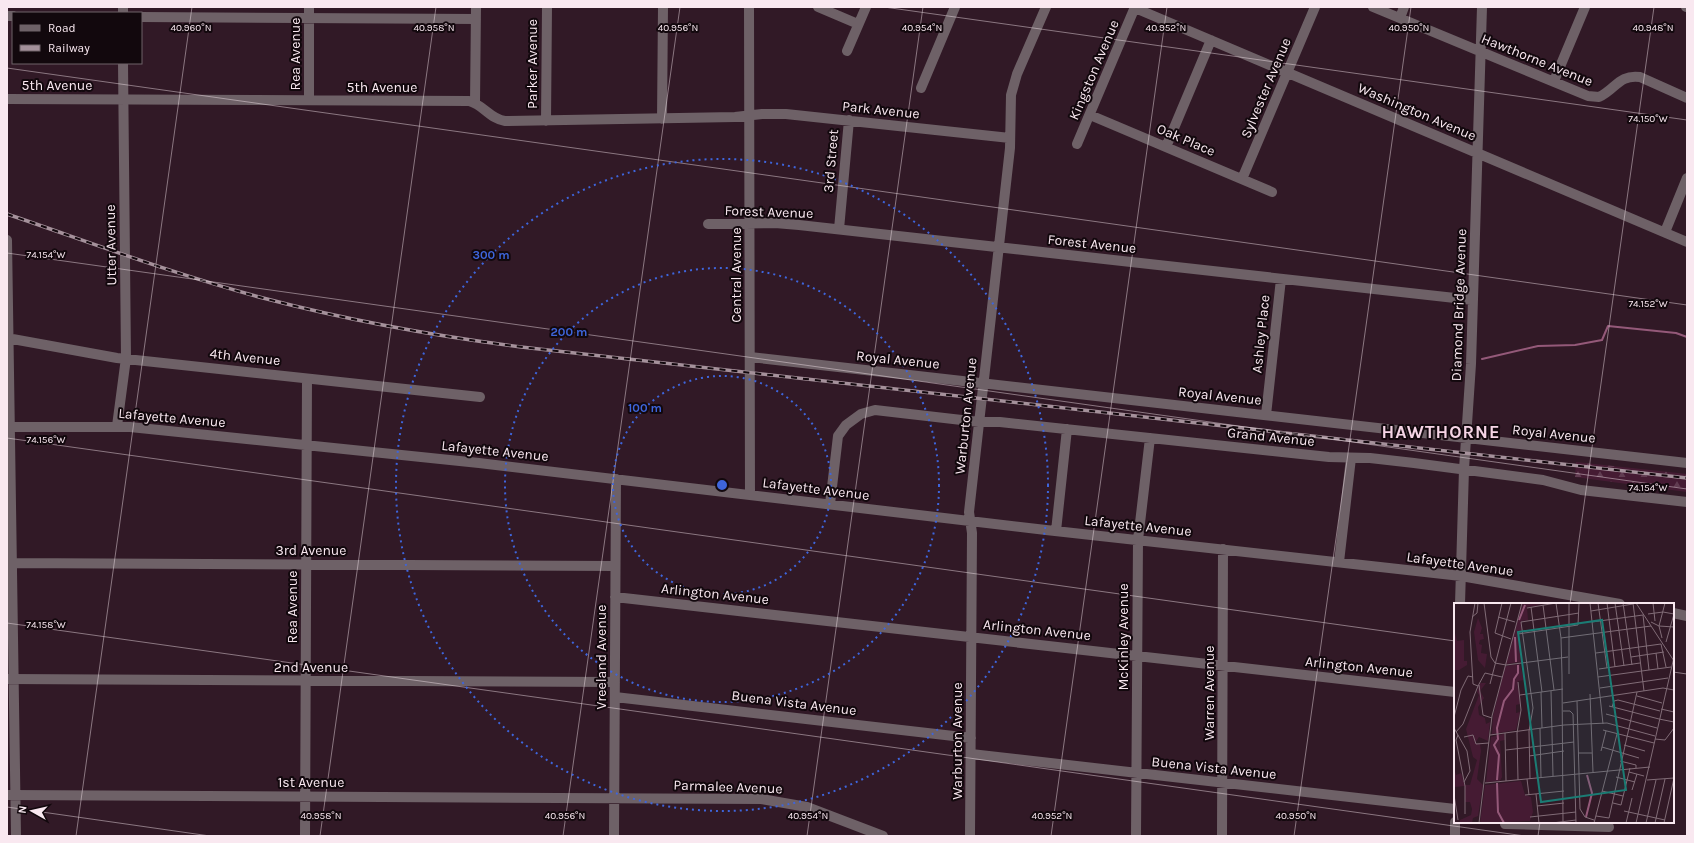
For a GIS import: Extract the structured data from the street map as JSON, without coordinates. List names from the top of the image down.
{
  "streets": {
    "street": [
      "Rea Avenue",
      "Hawthorne Avenue",
      "Parker Avenue",
      "Kingston Avenue",
      "5th Avenue",
      "Sylvester Avenue",
      "Park Avenue",
      "Washington Avenue",
      "Oak Place",
      "3rd Street",
      "Forest Avenue",
      "Utter Avenue",
      "Central Avenue",
      "Diamond Bridge Avenue",
      "Ashley Place",
      "4th Avenue",
      "Royal Avenue",
      "Warburton Avenue",
      "Lafayette Avenue",
      "Grand Avenue",
      "3rd Avenue",
      "Arlington Avenue",
      "McKinley Avenue",
      "Vreeland Avenue",
      "2nd Avenue",
      "Warren Avenue",
      "Buena Vista Avenue",
      "1st Avenue",
      "Parmalee Avenue"
    ]
  },
  "crossings": [
    ["Rea Avenue", "5th Avenue"],
    ["Rea Avenue", "4th Avenue"],
    ["Rea Avenue", "Lafayette Avenue"],
    ["Rea Avenue", "3rd Avenue"],
    ["Rea Avenue", "2nd Avenue"],
    ["Rea Avenue", "1st Avenue"],
    ["Hawthorne Avenue", "Diamond Bridge Avenue"],
    ["Kingston Avenue", "Washington Avenue"],
    ["Kingston Avenue", "Oak Place"],
    ["5th Avenue", "Utter Avenue"],
    ["Sylvester Avenue", "Washington Avenue"],
    ["Sylvester Avenue", "Oak Place"],
    ["Park Avenue", "3rd Street"],
    ["Park Avenue", "Central Avenue"],
    ["Park Avenue", "Warburton Avenue"],
    ["Washington Avenue", "Diamond Bridge Avenue"],
    ["3rd Street", "Forest Avenue"],
    ["Forest Avenue", "Central Avenue"],
    ["Forest Avenue", "Diamond Bridge Avenue"],
    ["Forest Avenue", "Ashley Place"],
    ["Forest Avenue", "Warburton Avenue"],
    ["Utter Avenue", "4th Avenue"],
    ["Utter Avenue", "Lafayette Avenue"],
    ["Central Avenue", "Royal Avenue"],
    ["Central Avenue", "Lafayette Avenue"],
    ["Diamond Bridge Avenue", "Royal Avenue"],
    ["Diamond Bridge Avenue", "Lafayette Avenue"],
    ["Diamond Bridge Avenue", "Grand Avenue"],
    ["Ashley Place", "Royal Avenue"],
    ["Royal Avenue", "Warburton Avenue"],
    ["Warburton Avenue", "Lafayette Avenue"],
    ["Warburton Avenue", "Grand Avenue"],
    ["Warburton Avenue", "Arlington Avenue"],
    ["Warburton Avenue", "Buena Vista Avenue"],
    ["Lafayette Avenue", "Grand Avenue"],
    ["Lafayette Avenue", "McKinley Avenue"],
    ["Lafayette Avenue", "Vreeland Avenue"],
    ["Lafayette Avenue", "Warren Avenue"],
    ["Grand Avenue", "McKinley Avenue"],
    ["3rd Avenue", "Vreeland Avenue"],
    ["Arlington Avenue", "McKinley Avenue"],
    ["Arlington Avenue", "Vreeland Avenue"],
    ["Arlington Avenue", "Warren Avenue"],
    ["McKinley Avenue", "Buena Vista Avenue"],
    ["Vreeland Avenue", "2nd Avenue"],
    ["Vreeland Avenue", "Buena Vista Avenue"],
    ["Vreeland Avenue", "1st Avenue"],
    ["Vreeland Avenue", "Parmalee Avenue"],
    ["Warren Avenue", "Buena Vista Avenue"],
    ["1st Avenue", "Parmalee Avenue"]
  ],
  "districts": ["HAWTHORNE"],
  "legend": ["Road", "Railway"],
  "north": "left",
  "coordinates": [
    "40.960°N",
    "40.958°N",
    "40.956°N",
    "40.954°N",
    "40.952°N",
    "40.950°N",
    "40.948°N",
    "74.150°W",
    "74.154°W",
    "74.152°W",
    "74.156°W",
    "74.158°W"
  ],
  "rings": ["300 m", "200 m", "100 m"]
}
